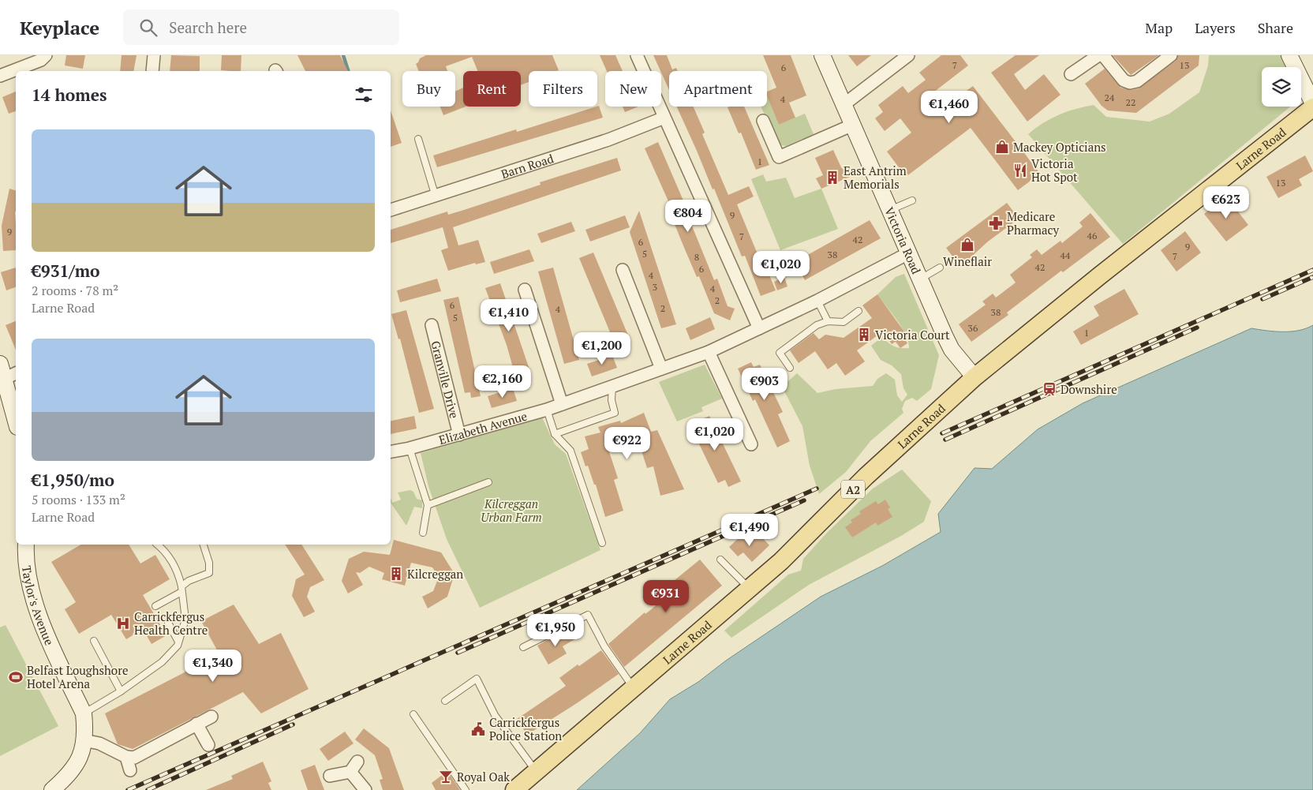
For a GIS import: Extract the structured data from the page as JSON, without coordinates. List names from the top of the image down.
{
  "streets": {
    "main road": ["Larne Road", "A2"],
    "street": [
      "Barn Road",
      "Victoria Road",
      "Granville Drive",
      "Elizabeth Avenue",
      "Taylor's Avenue"
    ]
  },
  "crossings": [
    ["Larne Road", "Victoria Road"],
    ["Larne Road", "A2"],
    ["Victoria Road", "Elizabeth Avenue"],
    ["Granville Drive", "Elizabeth Avenue"]
  ],
  "parks": ["Kilcreggan Urban Farm"],
  "places": {
    "shop": ["Mackey Opticians", "Wineflair"],
    "restaurant": ["Victoria Hot Spot"],
    "building": ["East Antrim Memorials", "Victoria Court", "Kilcreggan"],
    "pharmacy": ["Medicare Pharmacy"],
    "station": ["Downshire"],
    "hospital": ["Carrickfergus Health Centre"],
    "sports": ["Belfast Loughshore Hotel Arena"],
    "public building": ["Carrickfergus Police Station"],
    "bar": ["Royal Oak"]
  },
  "house_numbers": [
    "7",
    "13",
    "6",
    "24",
    "4",
    "22",
    "1",
    "13",
    "9",
    "9",
    "46",
    "7",
    "42",
    "6",
    "9",
    "5",
    "38",
    "44",
    "7",
    "8",
    "42",
    "6",
    "4",
    "3",
    "4",
    "2",
    "6",
    "2",
    "4",
    "38",
    "5",
    "36",
    "1"
  ],
  "page": {
    "header": "Keyplace",
    "search": "Search here",
    "nav": ["Map", "Layers", "Share"],
    "chip": [
      "Buy",
      "Rent",
      "Filters",
      "New",
      "Apartment"
    ],
    "heading": "14 homes",
    "price": [
      "€1,460",
      "€623",
      "€804",
      "€1,020",
      "€1,410",
      "€1,200",
      "€2,160",
      "€903",
      "€1,020",
      "€922",
      "€1,490",
      "€931",
      "€1,950",
      "€1,340"
    ],
    "list": [
      {
        "name": "€931/mo",
        "note": "2 rooms · 78 m² · Larne Road"
      },
      {
        "name": "€1,950/mo",
        "note": "5 rooms · 133 m² · Larne Road"
      }
    ]
  }
}
